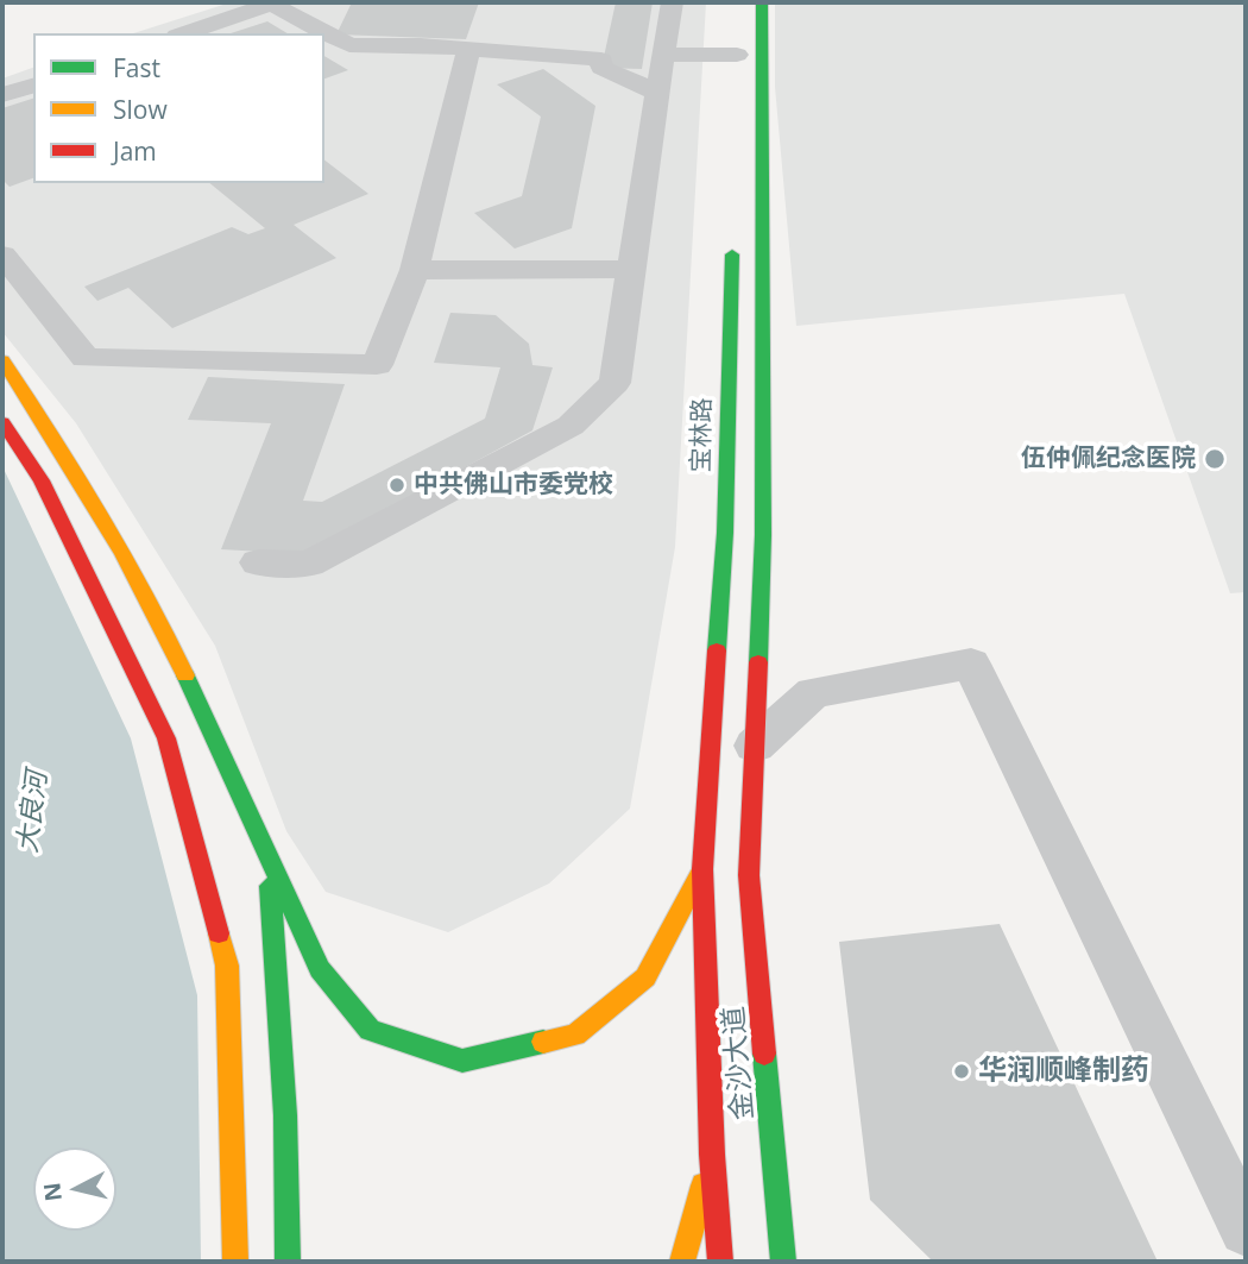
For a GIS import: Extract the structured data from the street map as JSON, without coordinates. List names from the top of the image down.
{
  "streets": {
    "main road": ["宝林路", "金沙大道"]
  },
  "water": ["大良河"],
  "places": ["伍仲佩纪念医院", "中共佛山市委党校", "华润顺峰制药"],
  "legend": ["Fast", "Slow", "Jam"],
  "north": "left"
}
